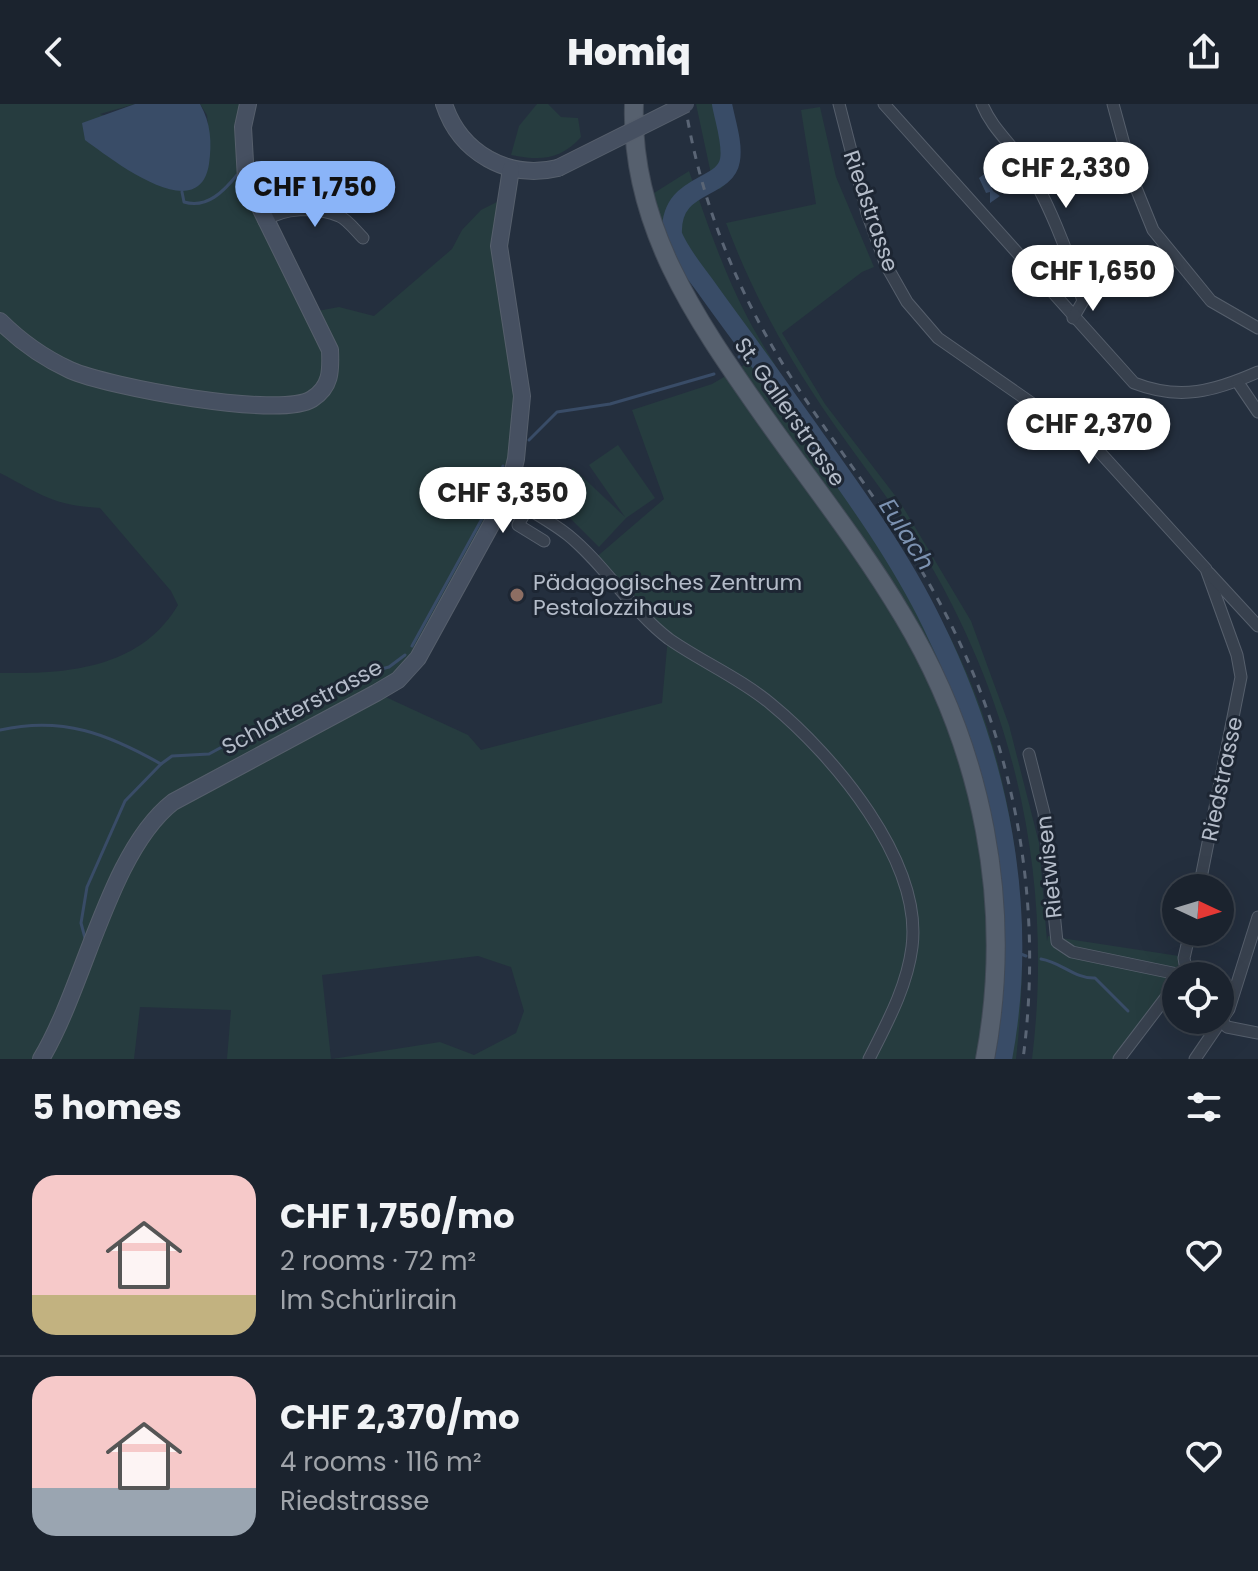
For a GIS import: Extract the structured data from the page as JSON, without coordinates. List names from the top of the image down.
{
  "streets": {
    "main road": ["St. Gallerstrasse"],
    "street": ["Riedstrasse", "Schlatterstrasse", "Rietwisen"]
  },
  "water": ["Eulach"],
  "places": ["Pädagogisches Zentrum Pestalozzihaus"],
  "north": "right",
  "page": {
    "header": "Homiq",
    "price": [
      "CHF 2,330",
      "CHF 1,750",
      "CHF 1,650",
      "CHF 2,370",
      "CHF 3,350"
    ],
    "heading": "5 homes",
    "list": [
      {
        "name": "CHF 1,750/mo",
        "note": "2 rooms · 72 m² · Im Schürlirain"
      },
      {
        "name": "CHF 2,370/mo",
        "note": "4 rooms · 116 m² · Riedstrasse"
      }
    ]
  }
}
